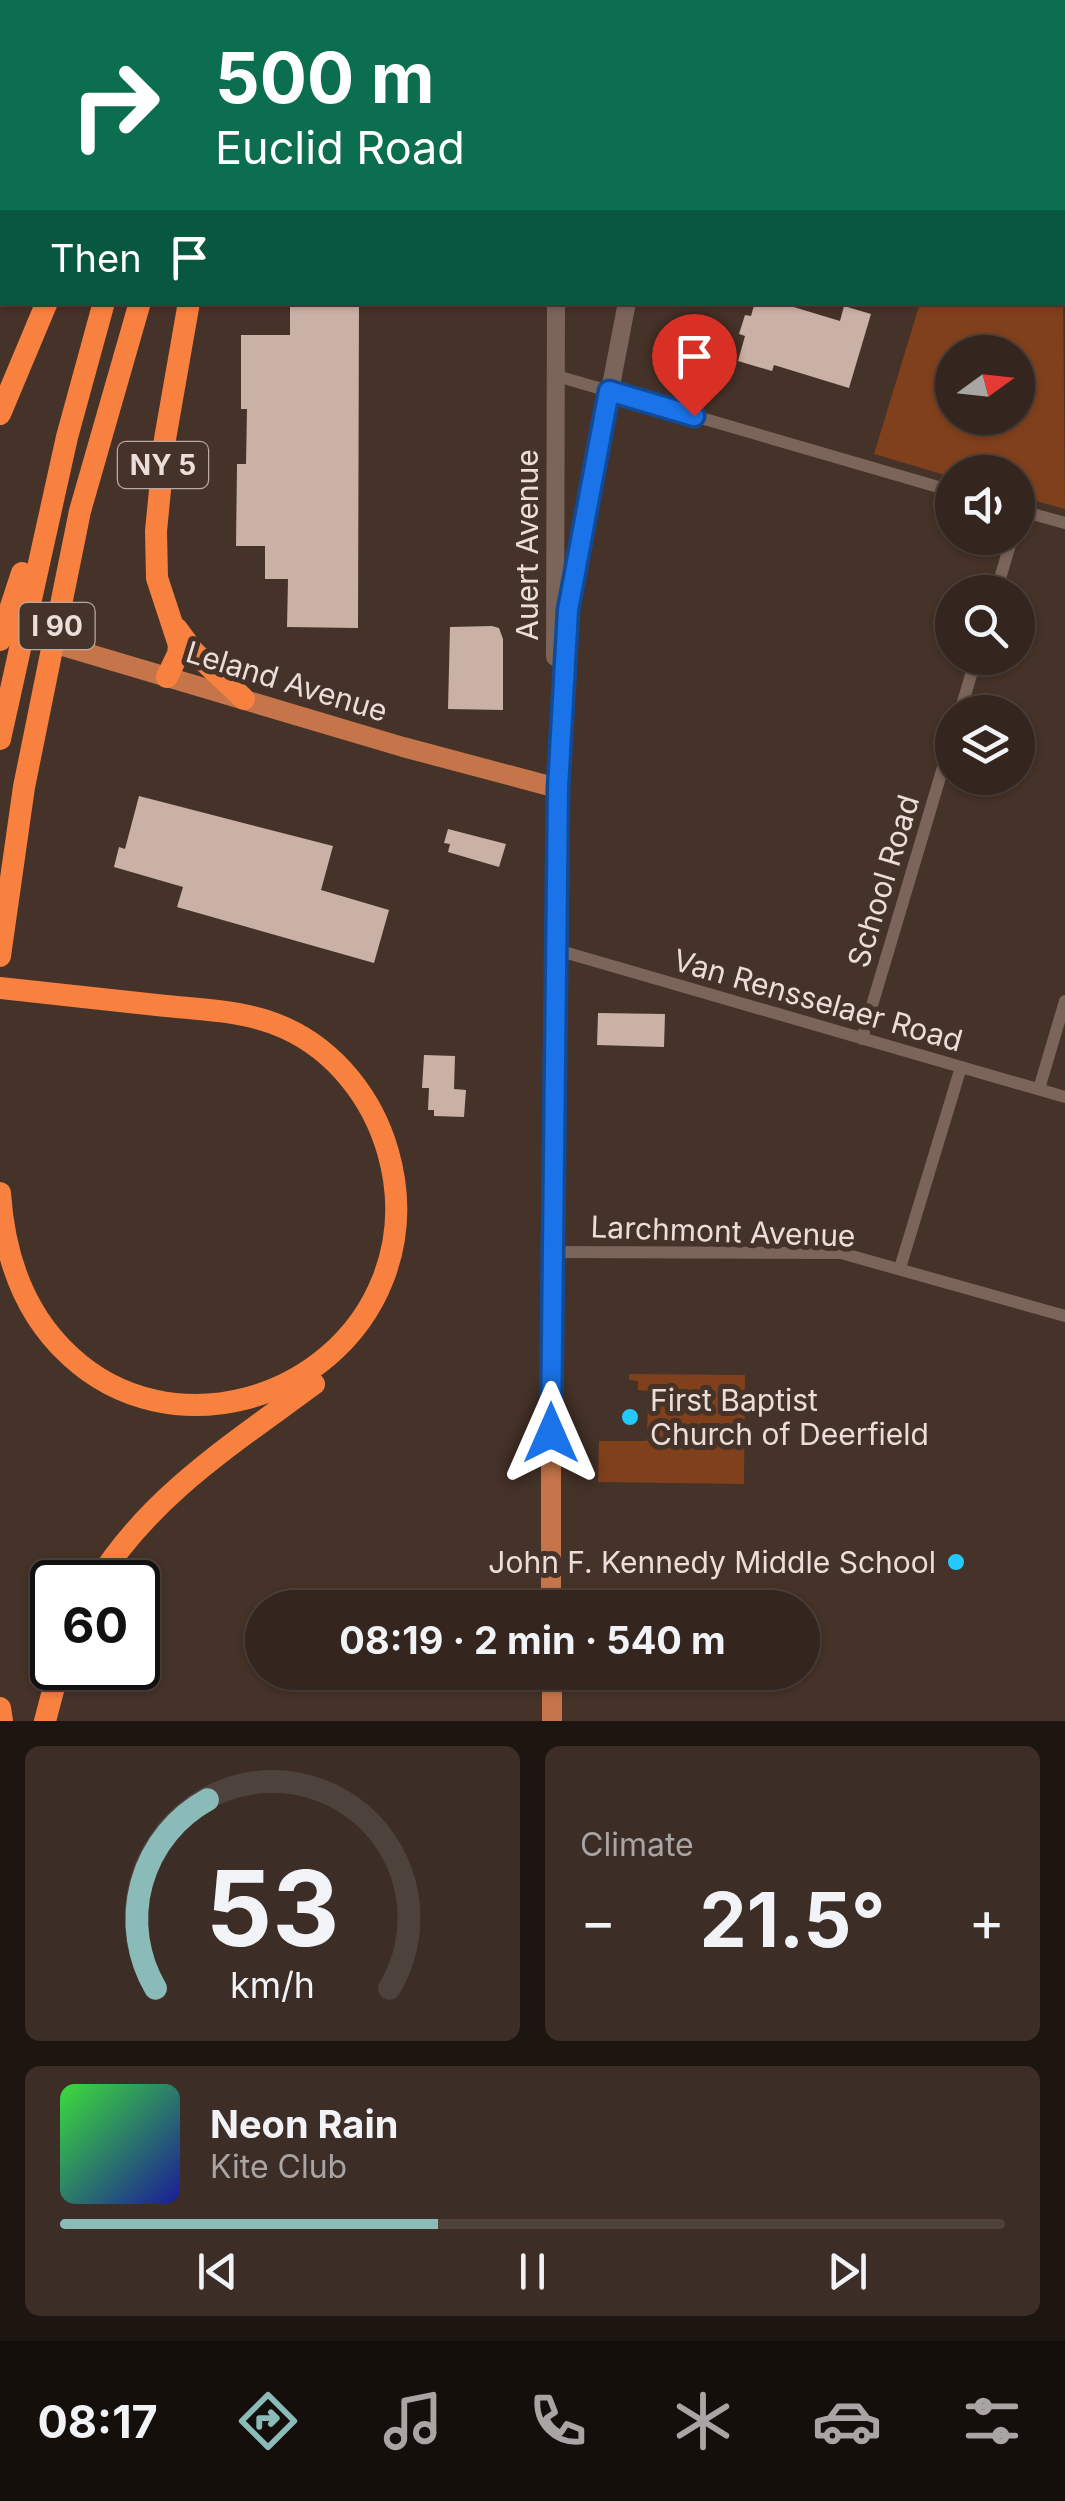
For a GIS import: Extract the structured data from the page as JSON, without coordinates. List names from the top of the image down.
{
  "streets": {
    "highway": ["NY 5", "I 90"],
    "main road": ["Auert Avenue", "Leland Avenue"],
    "street": ["School Road", "Van Rensselaer Road", "Larchmont Avenue"]
  },
  "crossings": [
    ["NY 5", "Leland Avenue"],
    ["Auert Avenue", "Leland Avenue"],
    ["School Road", "Van Rensselaer Road"]
  ],
  "places": ["First Baptist Church of Deerfield", "John F. Kennedy Middle School"],
  "north": "right",
  "page": {
    "turn": ["500 m", "Euclid Road"],
    "then": "Then",
    "limit": "60",
    "trip": "08:19 · 2 min · 540 m",
    "tile": "Climate",
    "heat": ["−", "21.5°", "+"],
    "song": ["Neon Rain", "Kite Club"],
    "tabs": "08:17",
    "gauge": ["53", "km/h"]
  }
}
